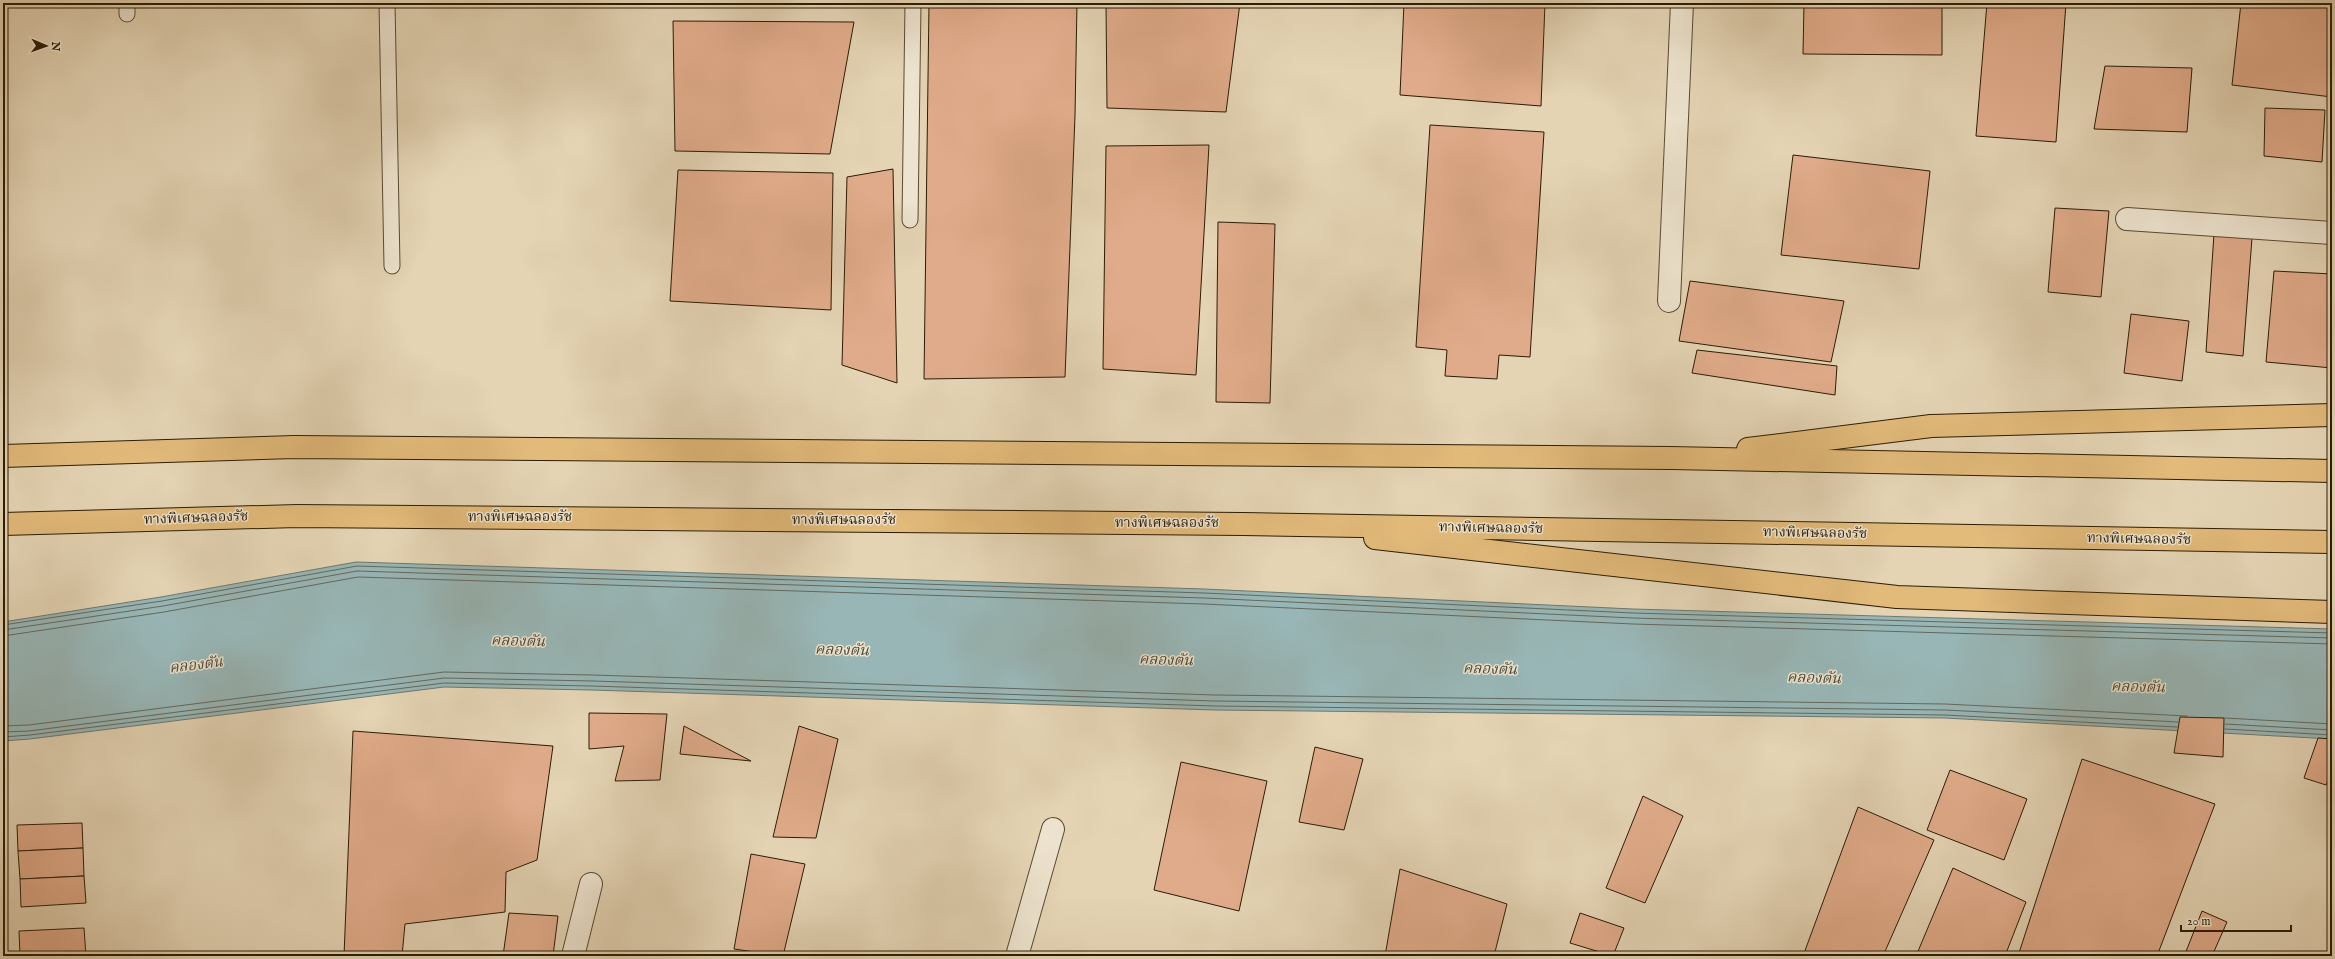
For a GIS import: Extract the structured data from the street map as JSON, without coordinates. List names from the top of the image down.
{
  "streets": {
    "highway": ["ทางพิเศษฉลองรัช"]
  },
  "water": ["คลองตัน"],
  "scale_bar": "20 m",
  "north": "right"
}
